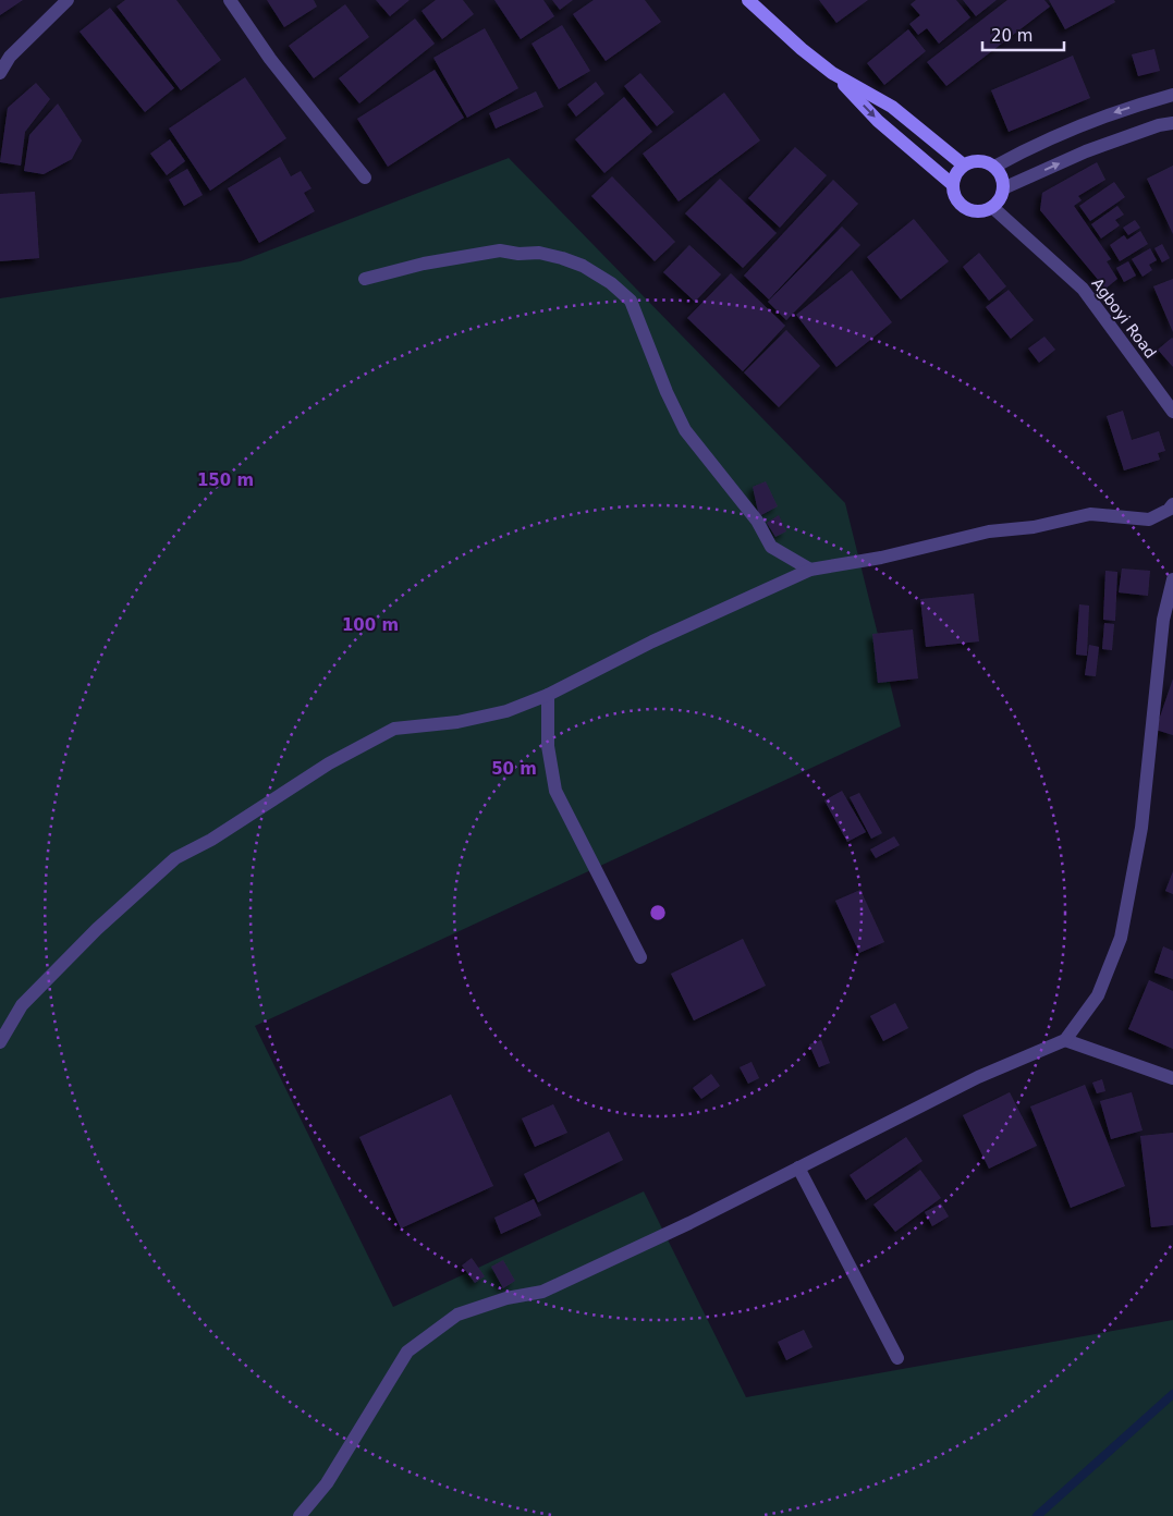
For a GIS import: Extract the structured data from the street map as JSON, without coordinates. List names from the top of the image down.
{
  "streets": {
    "street": ["Agboyi Road"]
  },
  "scale_bar": "20 m",
  "rings": ["150 m", "100 m", "50 m"]
}
